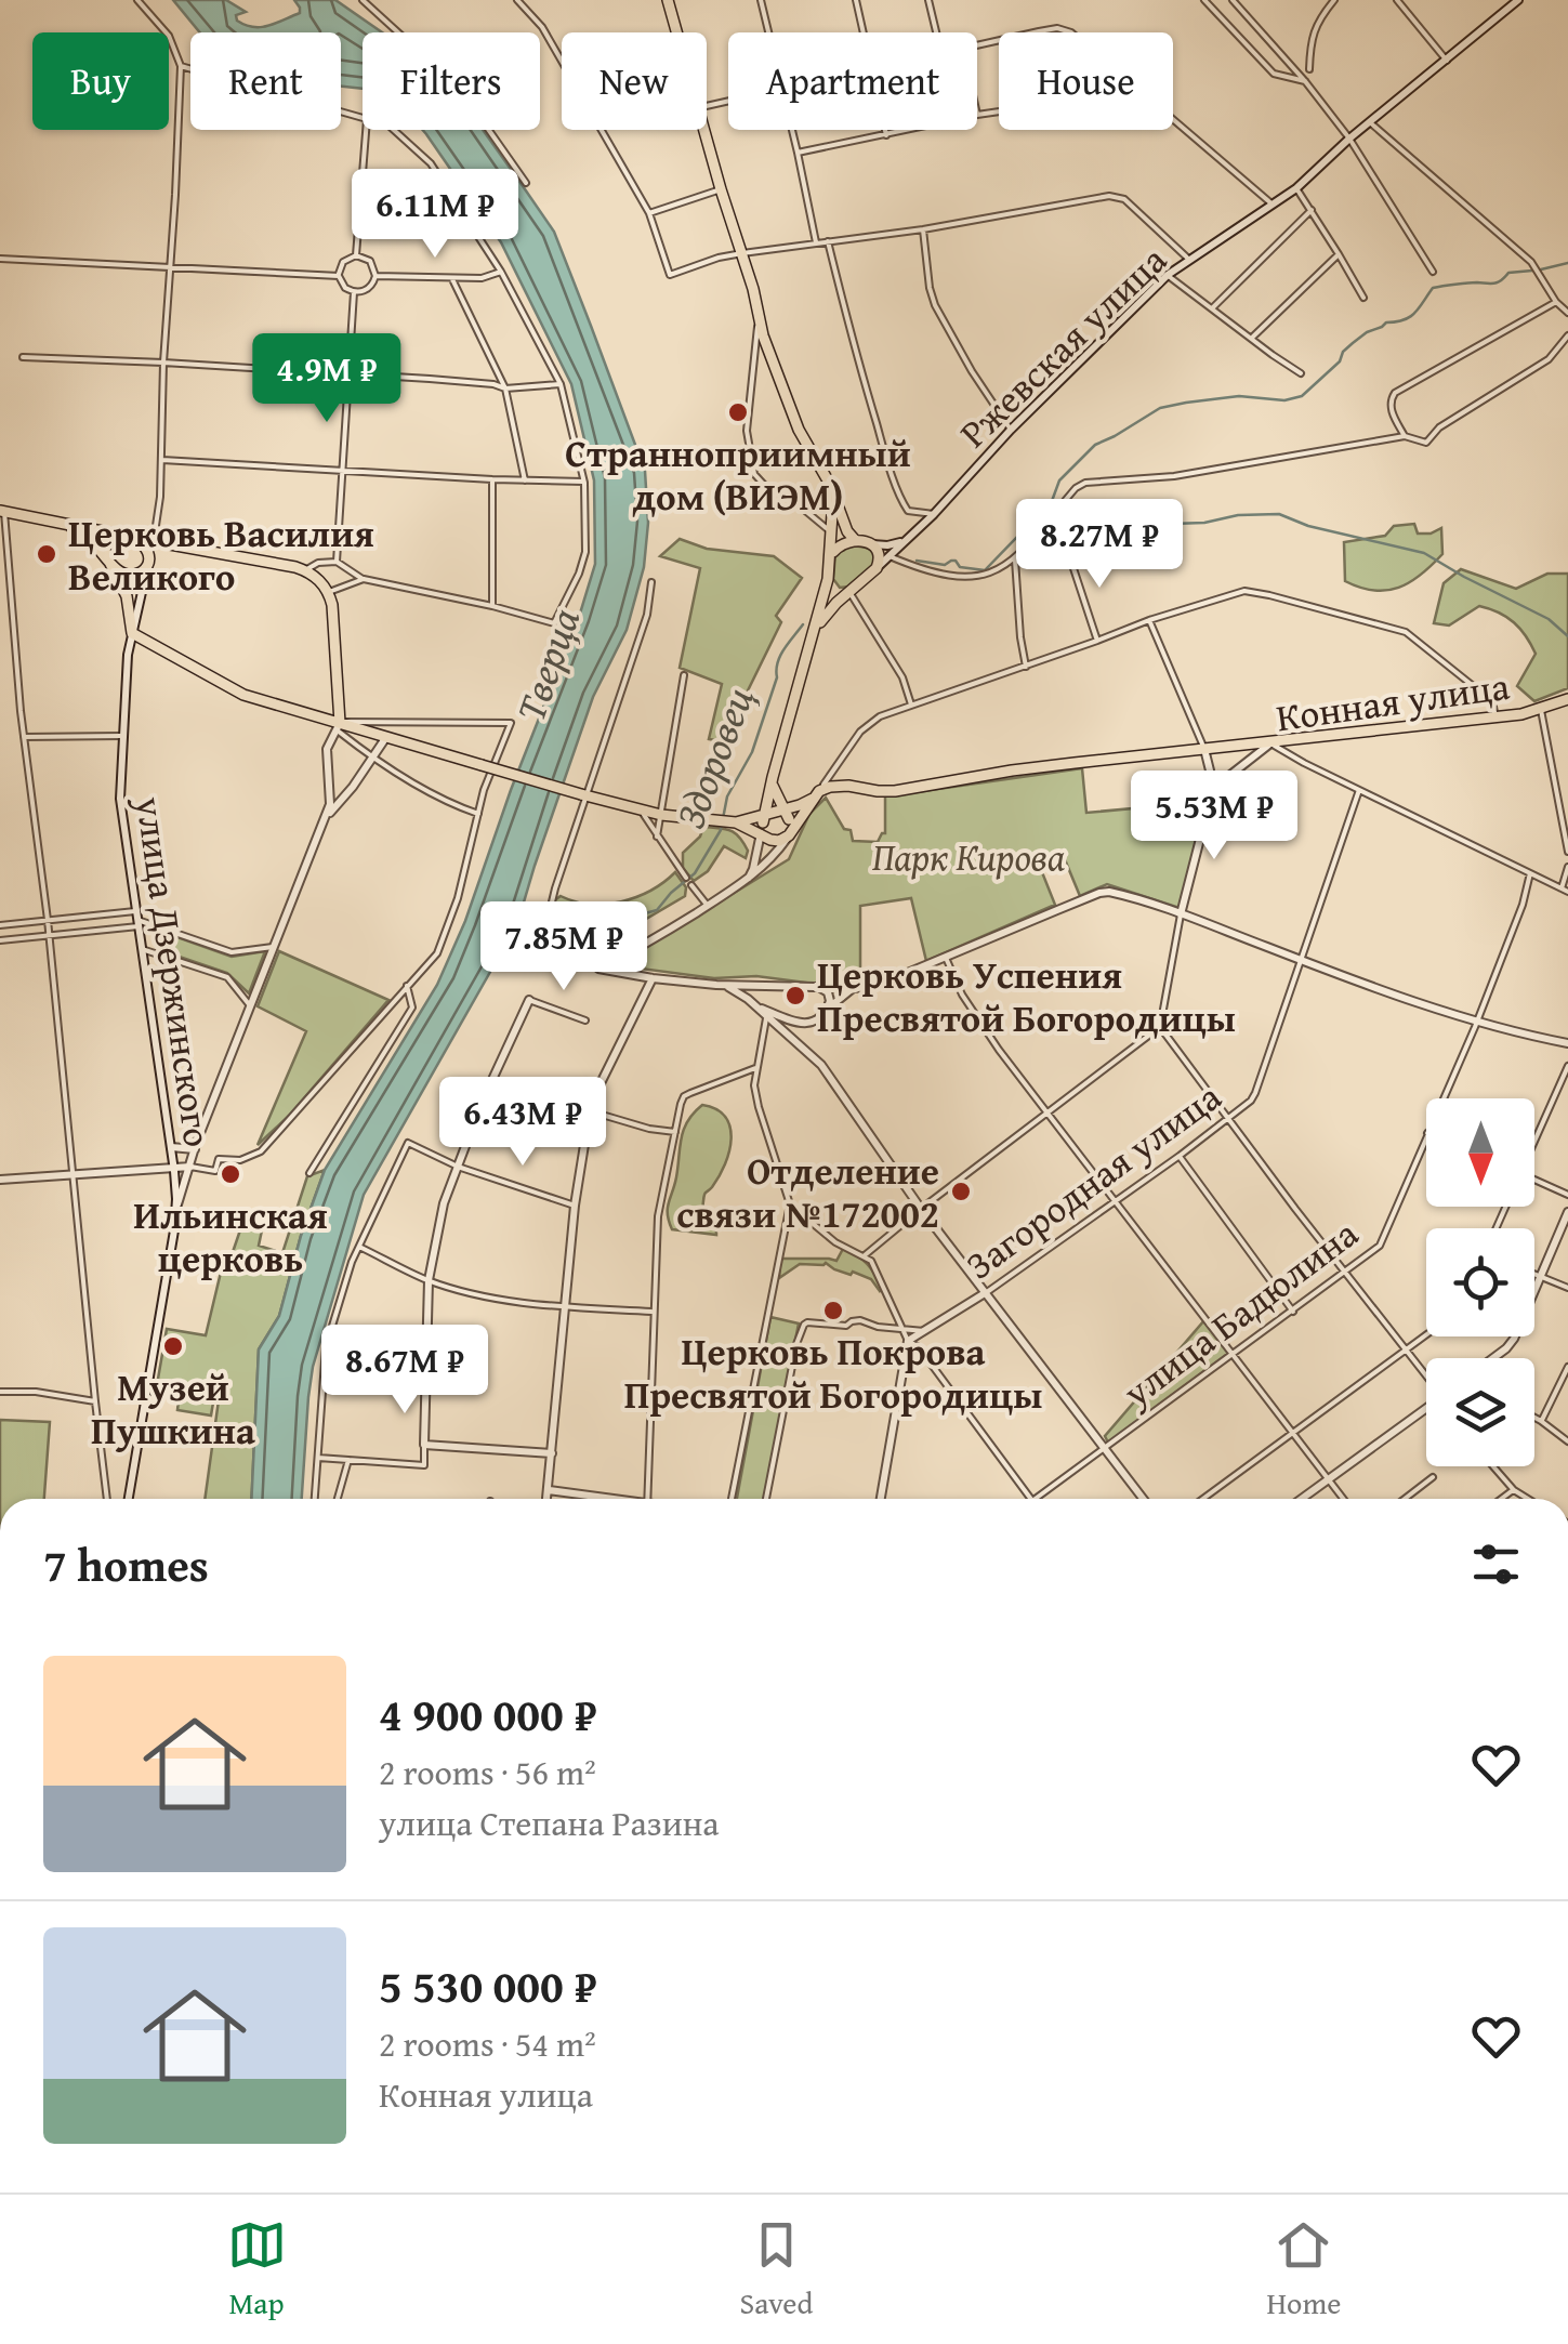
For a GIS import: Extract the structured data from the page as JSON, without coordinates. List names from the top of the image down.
{
  "streets": {
    "main road": ["Конная улица"],
    "street": [
      "Ржевская улица",
      "улица Дзержинского",
      "Загородная улица",
      "улица Бадюлина"
    ]
  },
  "water": ["Тверца", "Здоровец"],
  "parks": ["Парк Кирова"],
  "places": [
    "Странноприимный дом (ВИЭМ)",
    "Церковь Василия Великого",
    "Церковь Успения Пресвятой Богородицы",
    "Ильинская церковь",
    "Отделение связи №172002",
    "Церковь Покрова Пресвятой Богородицы",
    "Музей Пушкина"
  ],
  "north": "bottom",
  "page": {
    "chip": [
      "Buy",
      "Rent",
      "Filters",
      "New",
      "Apartment",
      "House"
    ],
    "price": [
      "6.11M ₽",
      "4.9M ₽",
      "8.27M ₽",
      "5.53M ₽",
      "7.85M ₽",
      "6.43M ₽",
      "8.67M ₽"
    ],
    "heading": "7 homes",
    "list": [
      {
        "name": "4 900 000 ₽",
        "note": "2 rooms · 56 m² · улица Степана Разина"
      },
      {
        "name": "5 530 000 ₽",
        "note": "2 rooms · 54 m² · Конная улица"
      }
    ],
    "tabs": ["Map", "Saved", "Home"]
  }
}
